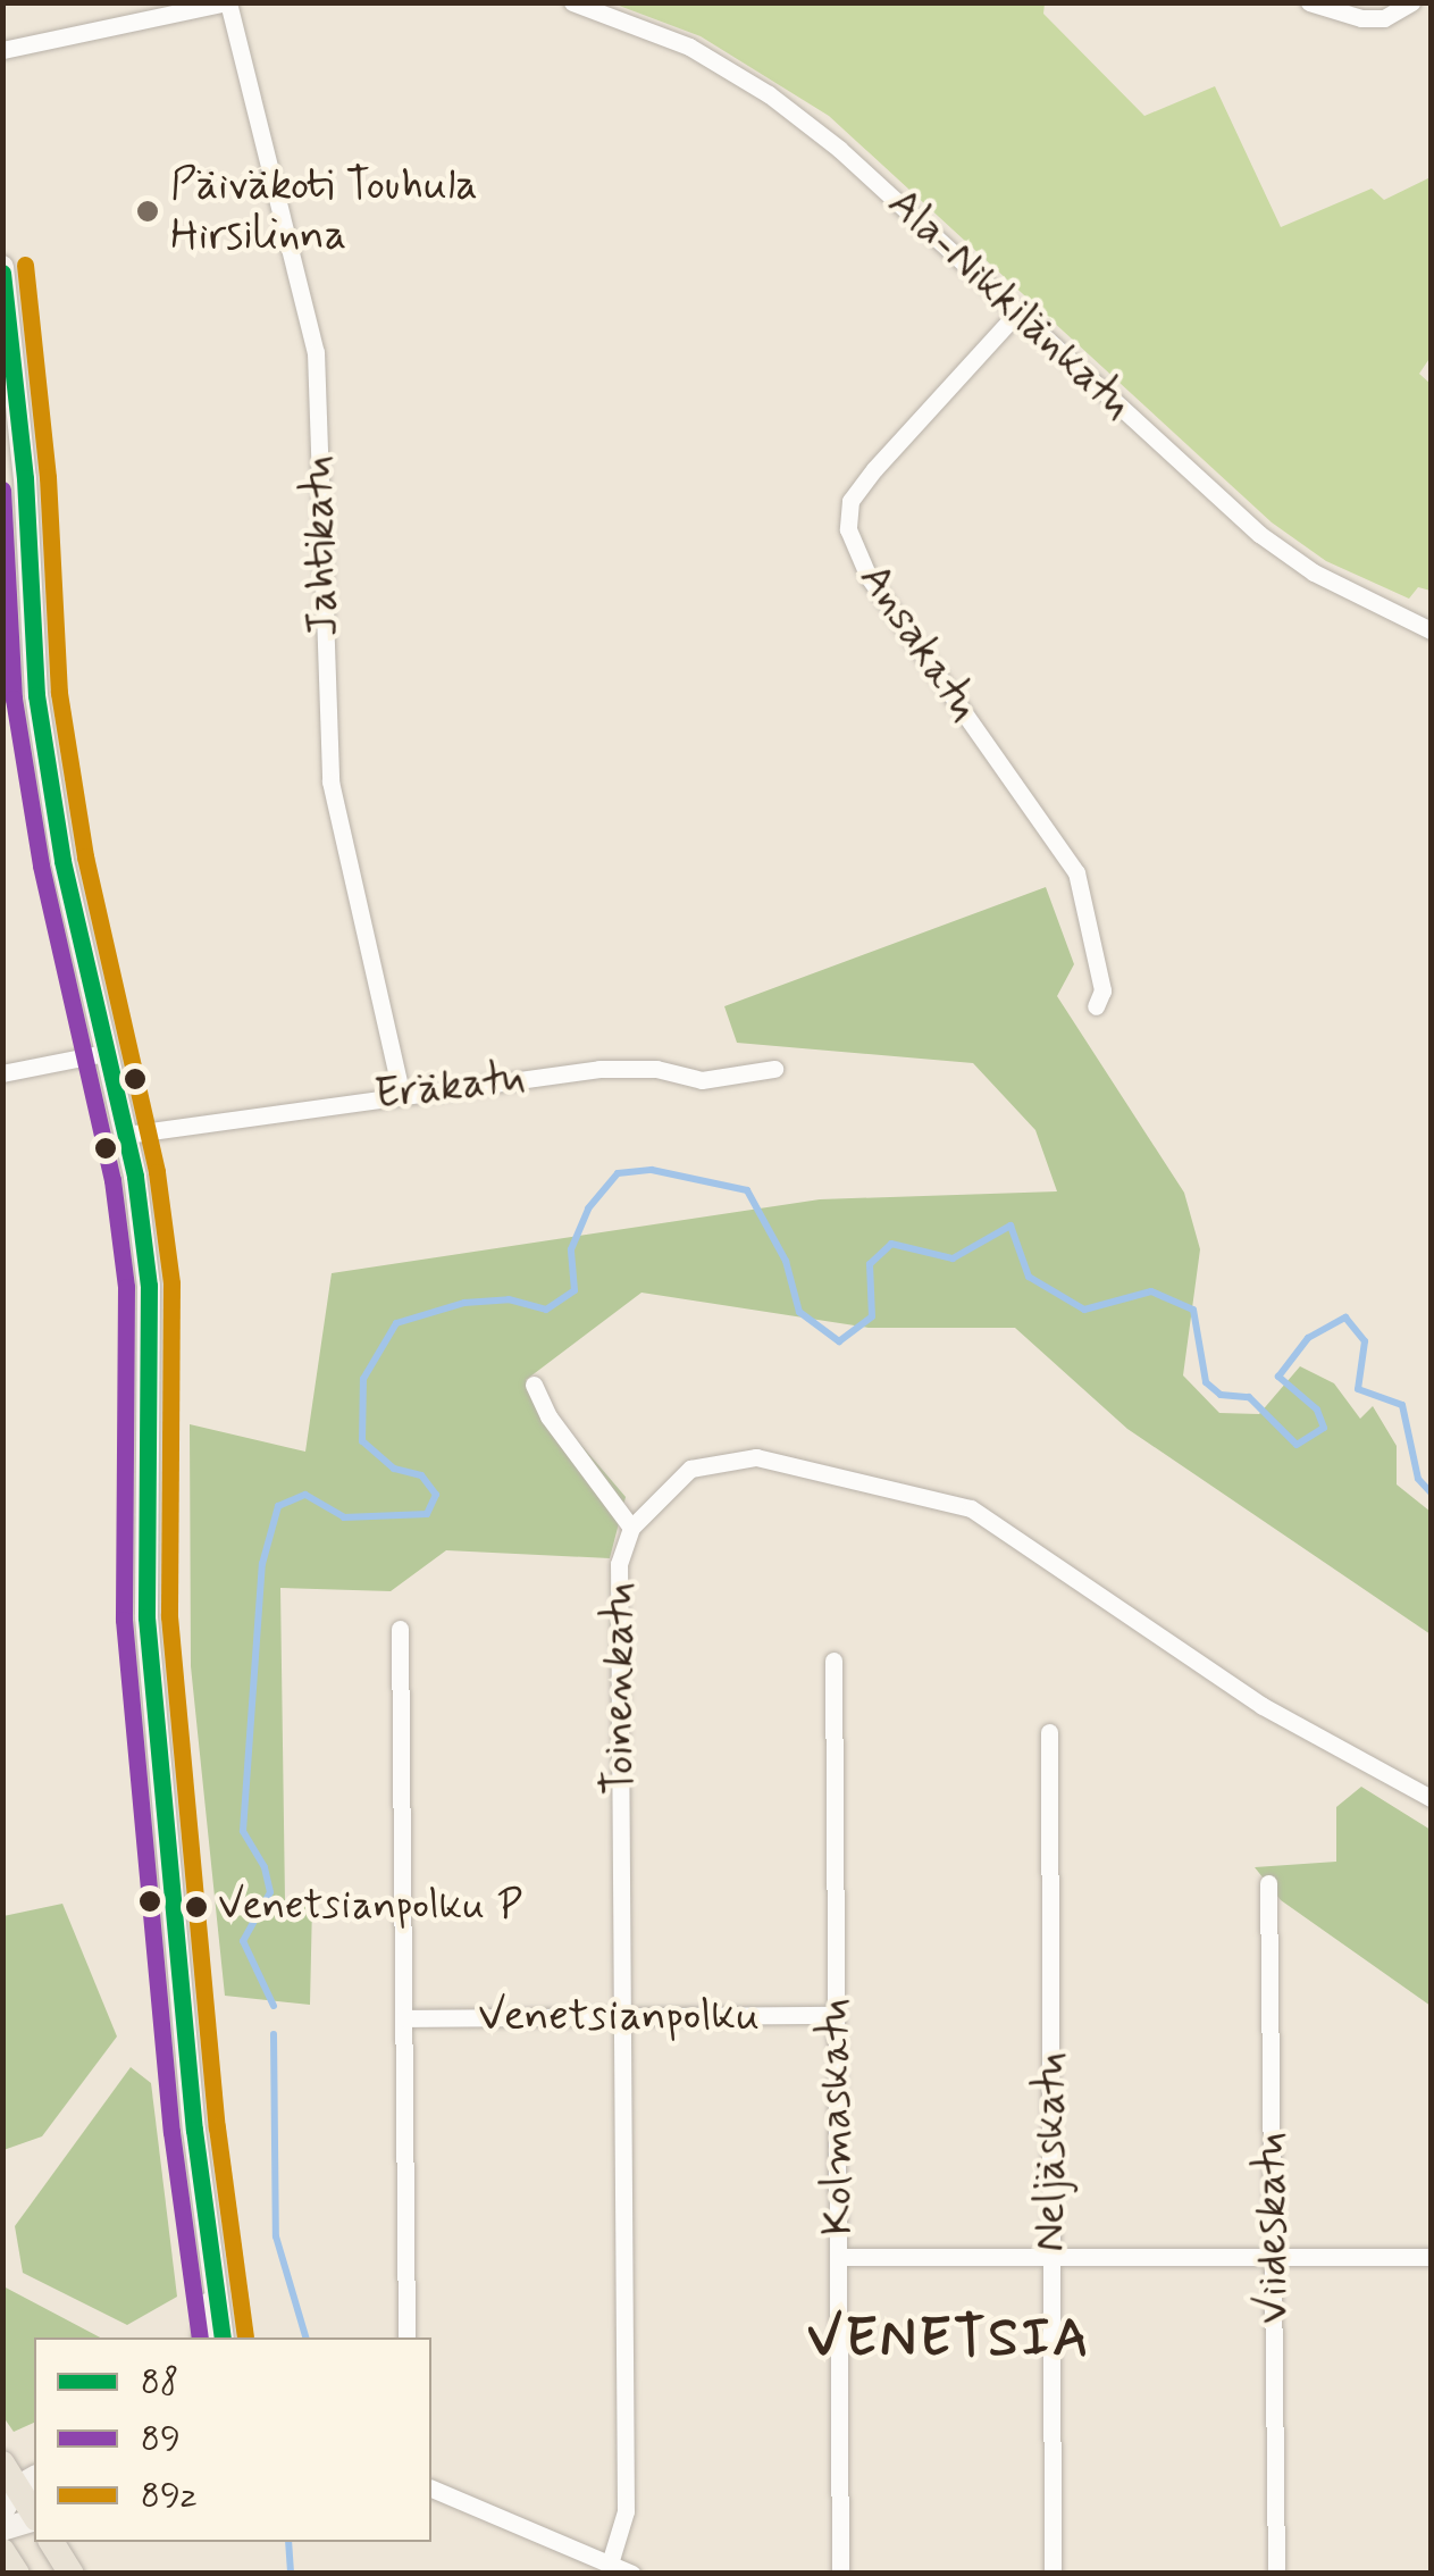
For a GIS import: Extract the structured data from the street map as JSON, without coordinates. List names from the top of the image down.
{
  "streets": {
    "street": [
      "Ala-Nikkilänkatu",
      "Jahtikatu",
      "Ansakatu",
      "Eräkatu",
      "Toinenkatu",
      "Venetsianpolku",
      "Kolmaskatu",
      "Neljäskatu",
      "Viideskatu"
    ]
  },
  "crossings": [
    ["Ala-Nikkilänkatu", "Ansakatu"],
    ["Jahtikatu", "Eräkatu"],
    ["Toinenkatu", "Venetsianpolku"],
    ["Venetsianpolku", "Kolmaskatu"]
  ],
  "districts": ["VENETSIA"],
  "places": ["Päiväkoti Touhula Hirsilinna", "Venetsianpolku P"],
  "lines": ["transit line 89z", "transit line 88", "transit line 89"],
  "legend": ["88", "89", "89z"]
}
